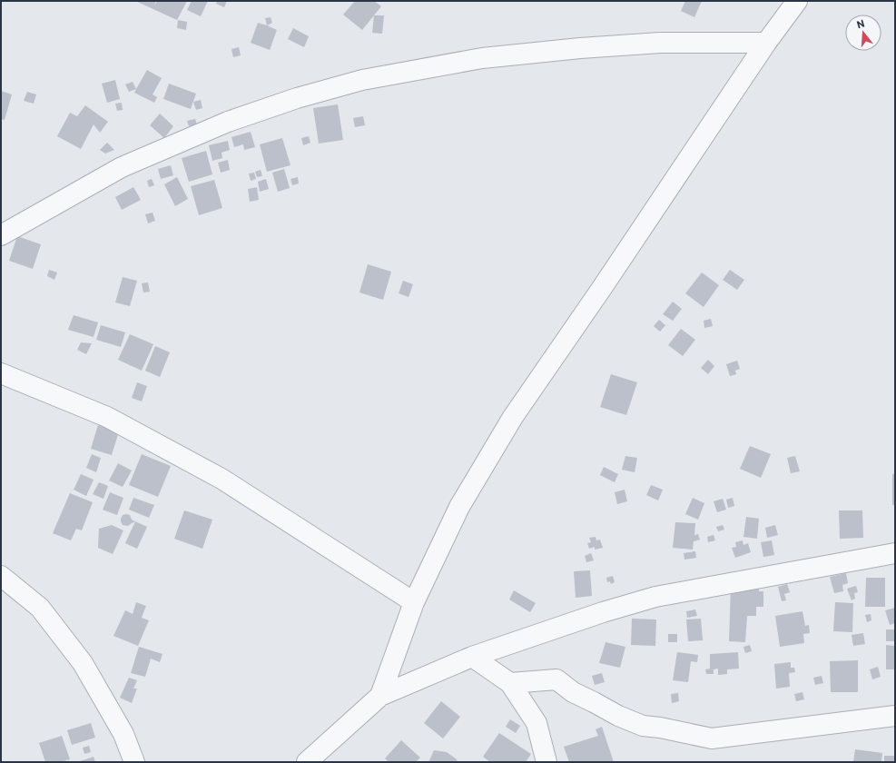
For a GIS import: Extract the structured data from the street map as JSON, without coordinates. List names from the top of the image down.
{
  "north": "top"
}
